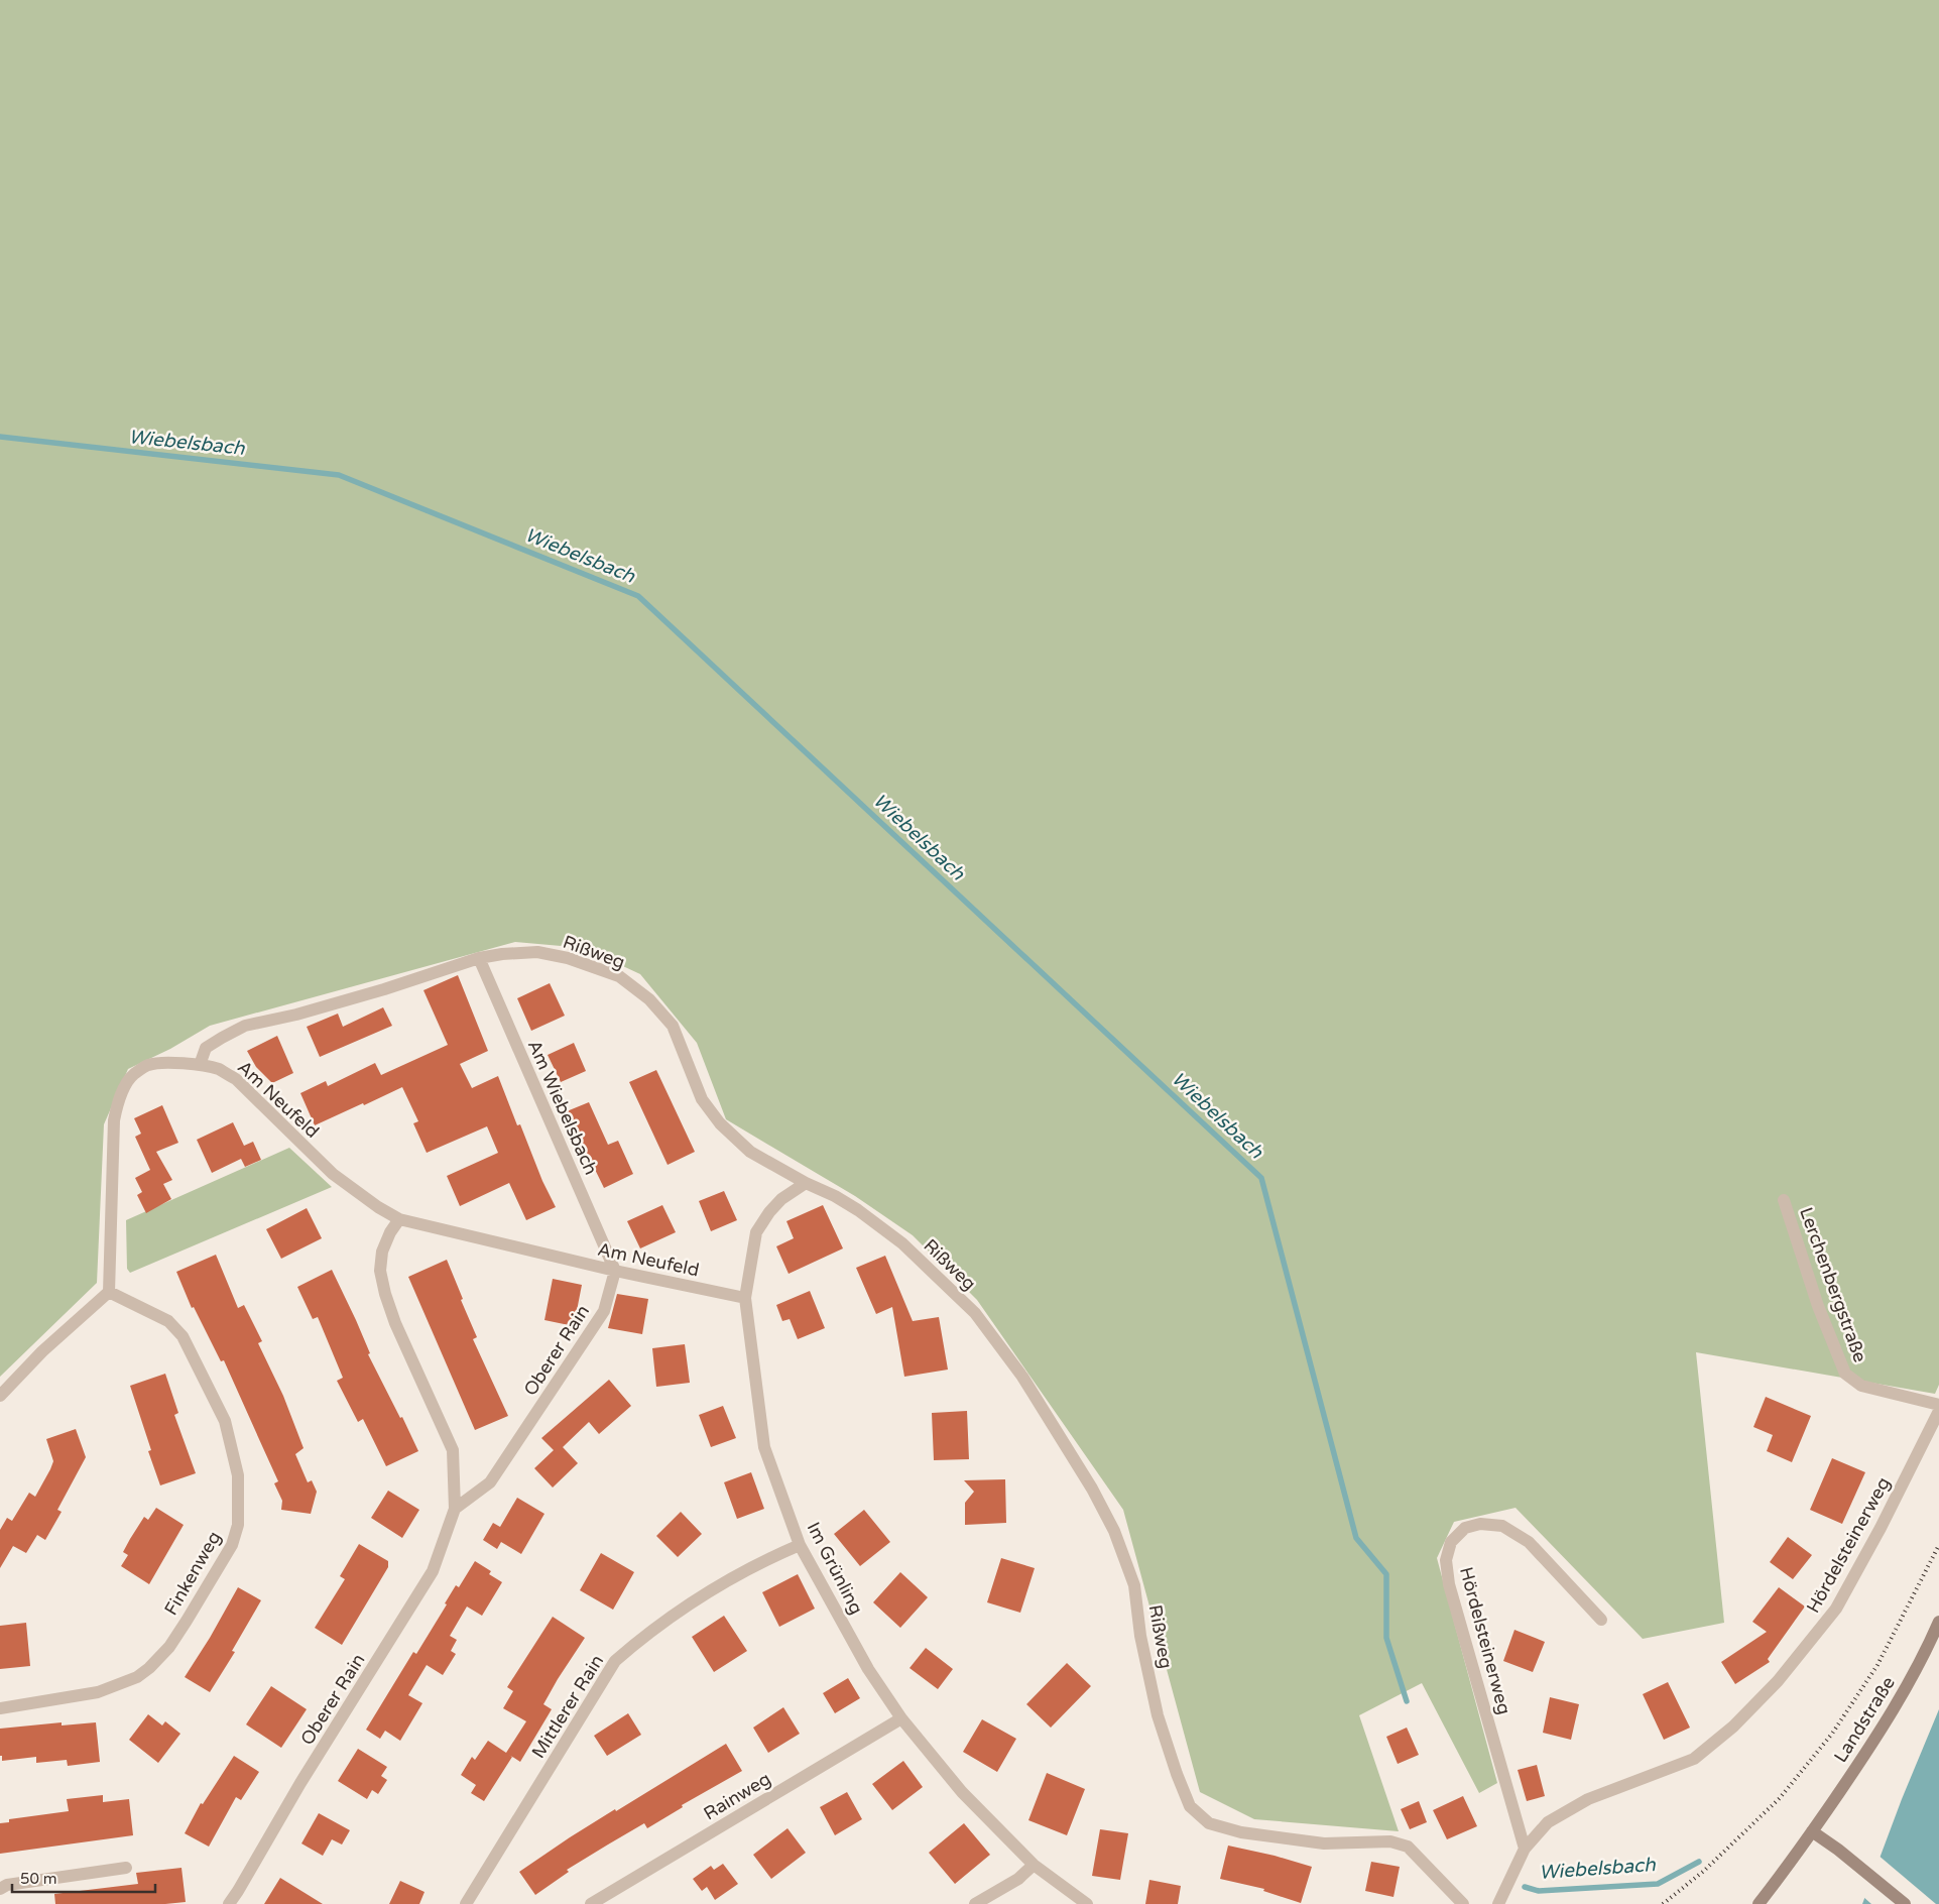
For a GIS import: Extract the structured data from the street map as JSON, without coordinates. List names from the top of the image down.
{
  "streets": {
    "street": [
      "Rißweg",
      "Am Neufeld",
      "Am Wiebelsbach",
      "Lerchenbergstraße",
      "Oberer Rain",
      "Hördelsteinerweg",
      "Im Grünling",
      "Finkenweg",
      "Mittlerer Rain",
      "Landstraße",
      "Rainweg"
    ]
  },
  "crossings": [
    ["Rißweg", "Am Neufeld"],
    ["Rißweg", "Am Wiebelsbach"],
    ["Rißweg", "Im Grünling"],
    ["Am Neufeld", "Am Wiebelsbach"],
    ["Am Neufeld", "Oberer Rain"],
    ["Am Neufeld", "Im Grünling"],
    ["Am Neufeld", "Finkenweg"],
    ["Am Wiebelsbach", "Oberer Rain"],
    ["Im Grünling", "Mittlerer Rain"],
    ["Im Grünling", "Rainweg"]
  ],
  "water": ["Wiebelsbach"],
  "scale_bar": "50 m"
}
